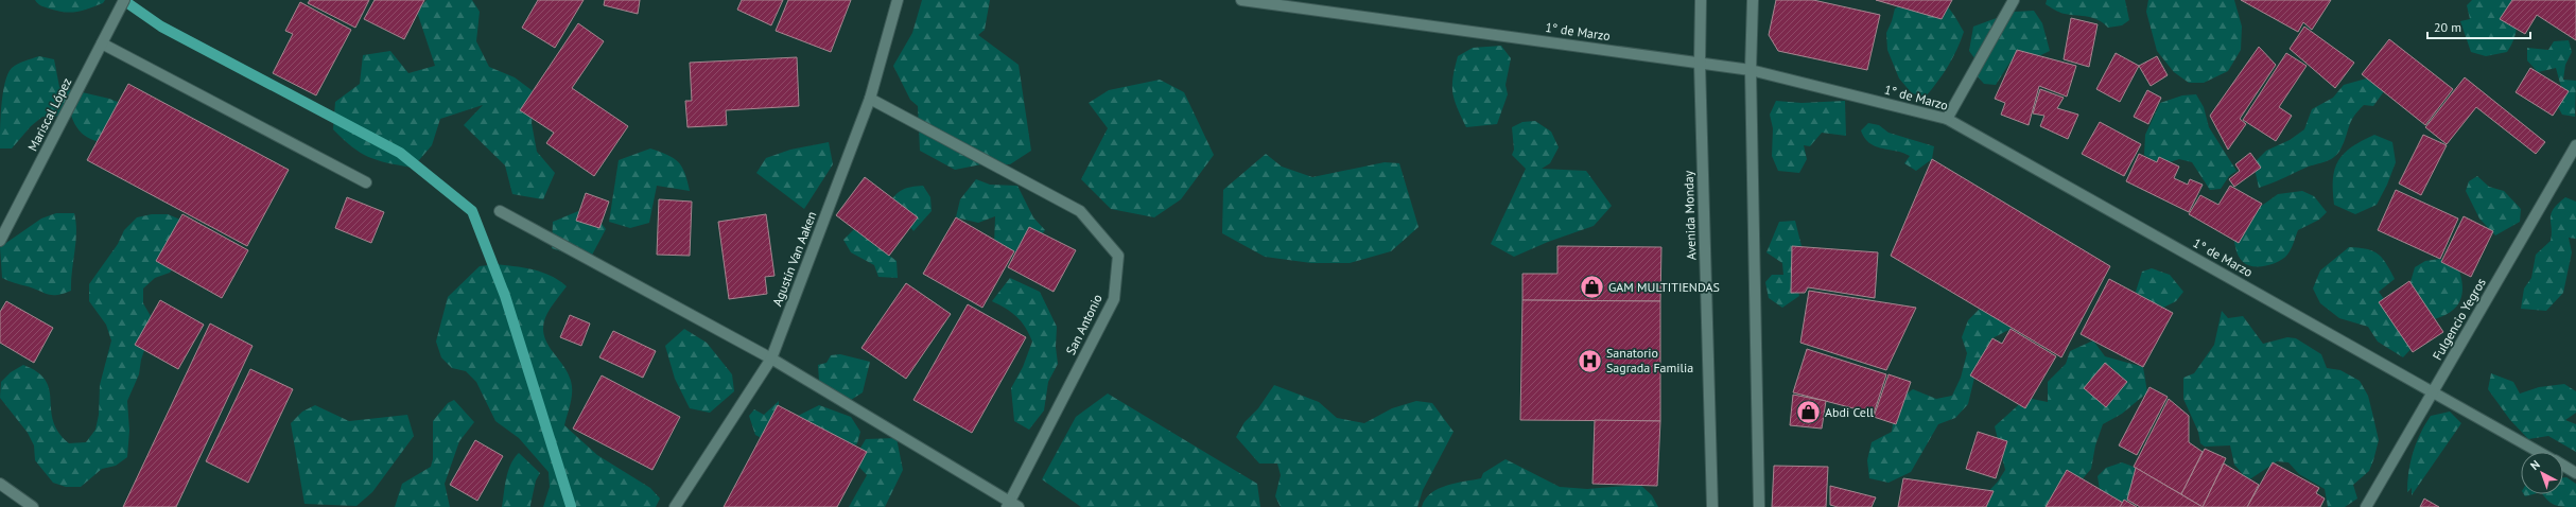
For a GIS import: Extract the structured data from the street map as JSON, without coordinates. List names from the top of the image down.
{
  "streets": {
    "street": [
      "1° de Marzo",
      "Mariscal López",
      "Avenida Monday",
      "Agustín Van Aaken",
      "Fulgencio Yegros",
      "San Antonio"
    ]
  },
  "crossings": [
    ["1° de Marzo", "Avenida Monday"],
    ["1° de Marzo", "Fulgencio Yegros"],
    ["Agustín Van Aaken", "San Antonio"]
  ],
  "places": {
    "shop": ["GAM MULTITIENDAS", "Abdi Cell"],
    "hospital": ["Sanatorio Sagrada Familia"]
  },
  "scale_bar": "20 m",
  "north": "top left"
}
